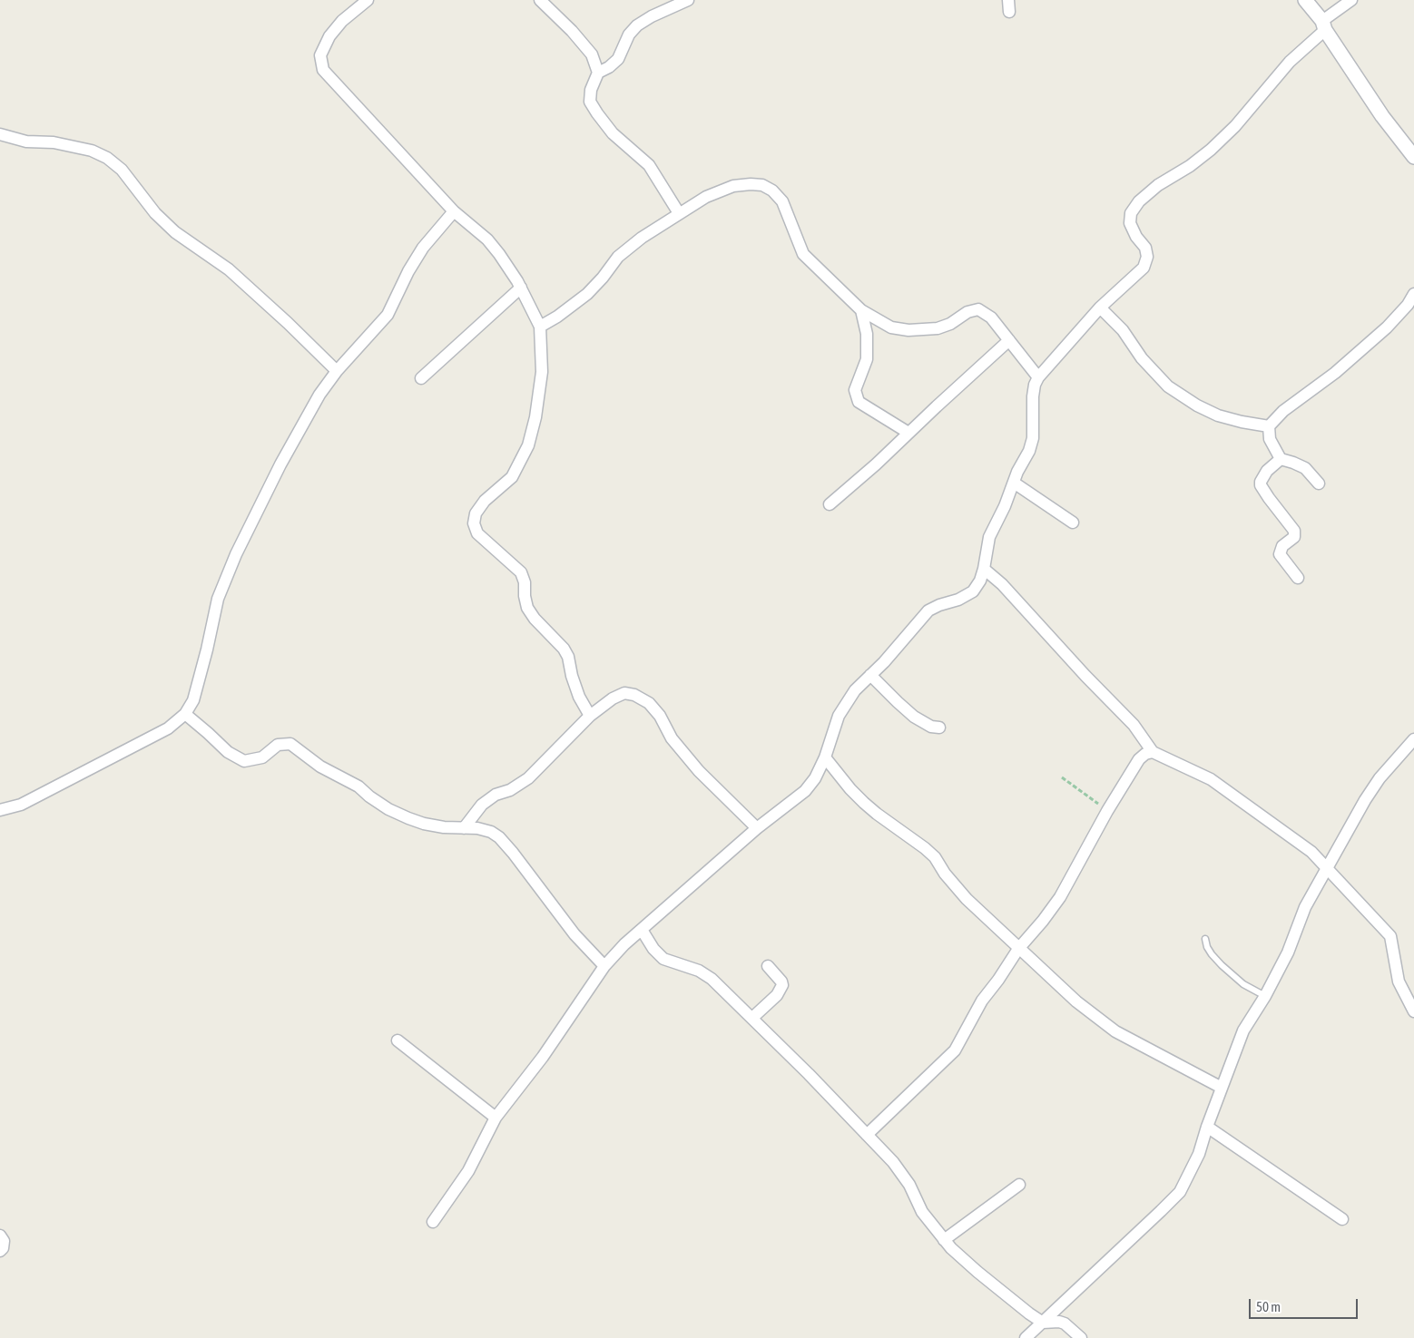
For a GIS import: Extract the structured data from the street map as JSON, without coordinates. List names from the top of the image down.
{
  "scale_bar": "50 m"
}
